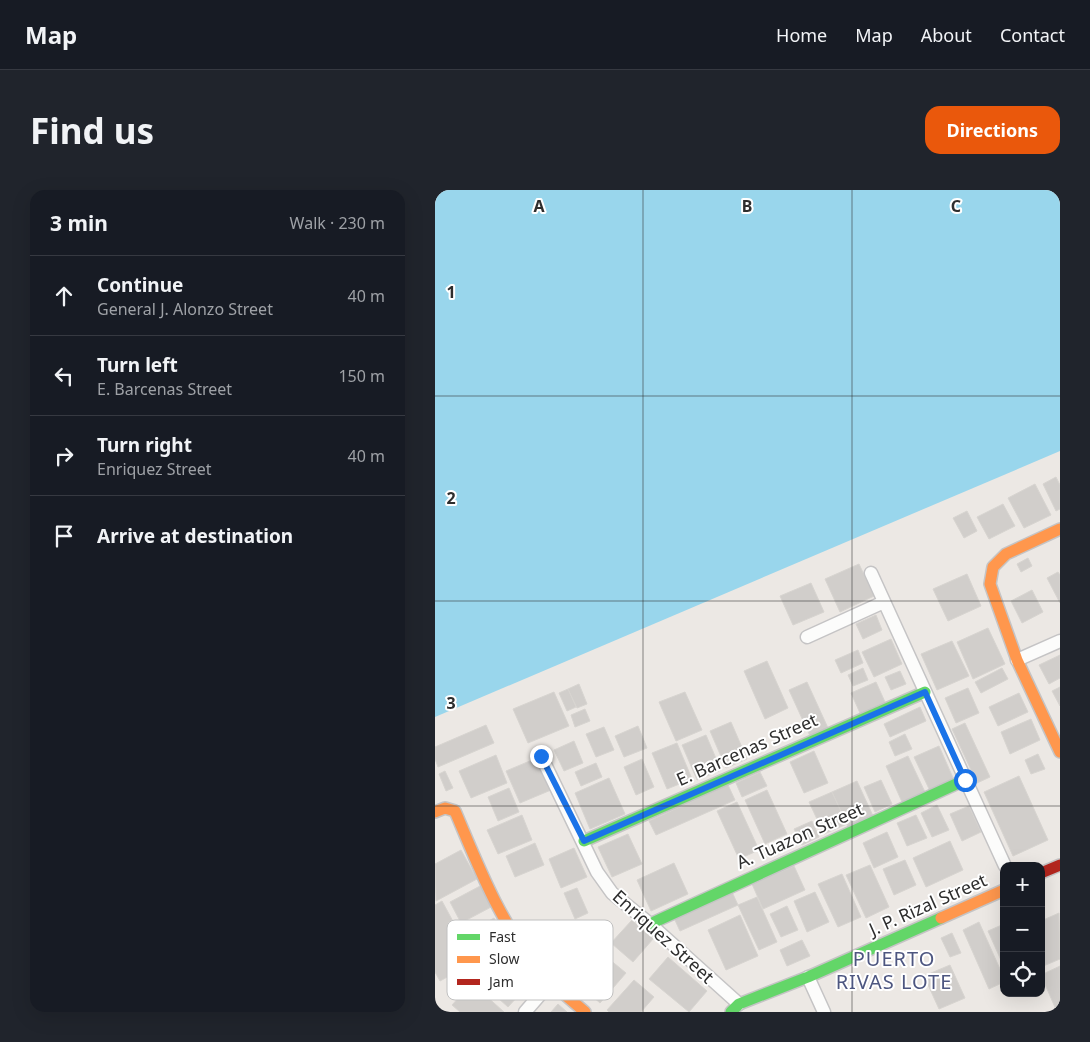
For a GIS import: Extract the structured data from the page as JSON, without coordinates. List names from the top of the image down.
{
  "streets": {
    "street": [
      "E. Barcenas Street",
      "A. Tuazon Street",
      "J. P. Rizal Street",
      "Enriquez Street"
    ]
  },
  "crossings": [
    ["E. Barcenas Street", "Enriquez Street"],
    ["A. Tuazon Street", "Enriquez Street"],
    ["J. P. Rizal Street", "Enriquez Street"]
  ],
  "districts": ["PUERTO RIVAS LOTE"],
  "legend": ["Fast", "Slow", "Jam"],
  "page": {
    "header": "Map",
    "nav": [
      "Home",
      "Map",
      "About",
      "Contact"
    ],
    "buttons": "Directions",
    "title": "Find us",
    "heading": ["3 min", "Walk · 230 m"],
    "list": [
      ["Continue", "General J. Alonzo Street", "40 m"],
      ["Turn left", "E. Barcenas Street", "150 m"],
      ["Turn right", "Enriquez Street", "40 m"],
      "Arrive at destination"
    ],
    "map_buttons": ["+", "−"]
  },
  "grid": {
    "columns": ["A", "B", "C"],
    "rows": ["1", "2", "3"]
  }
}
